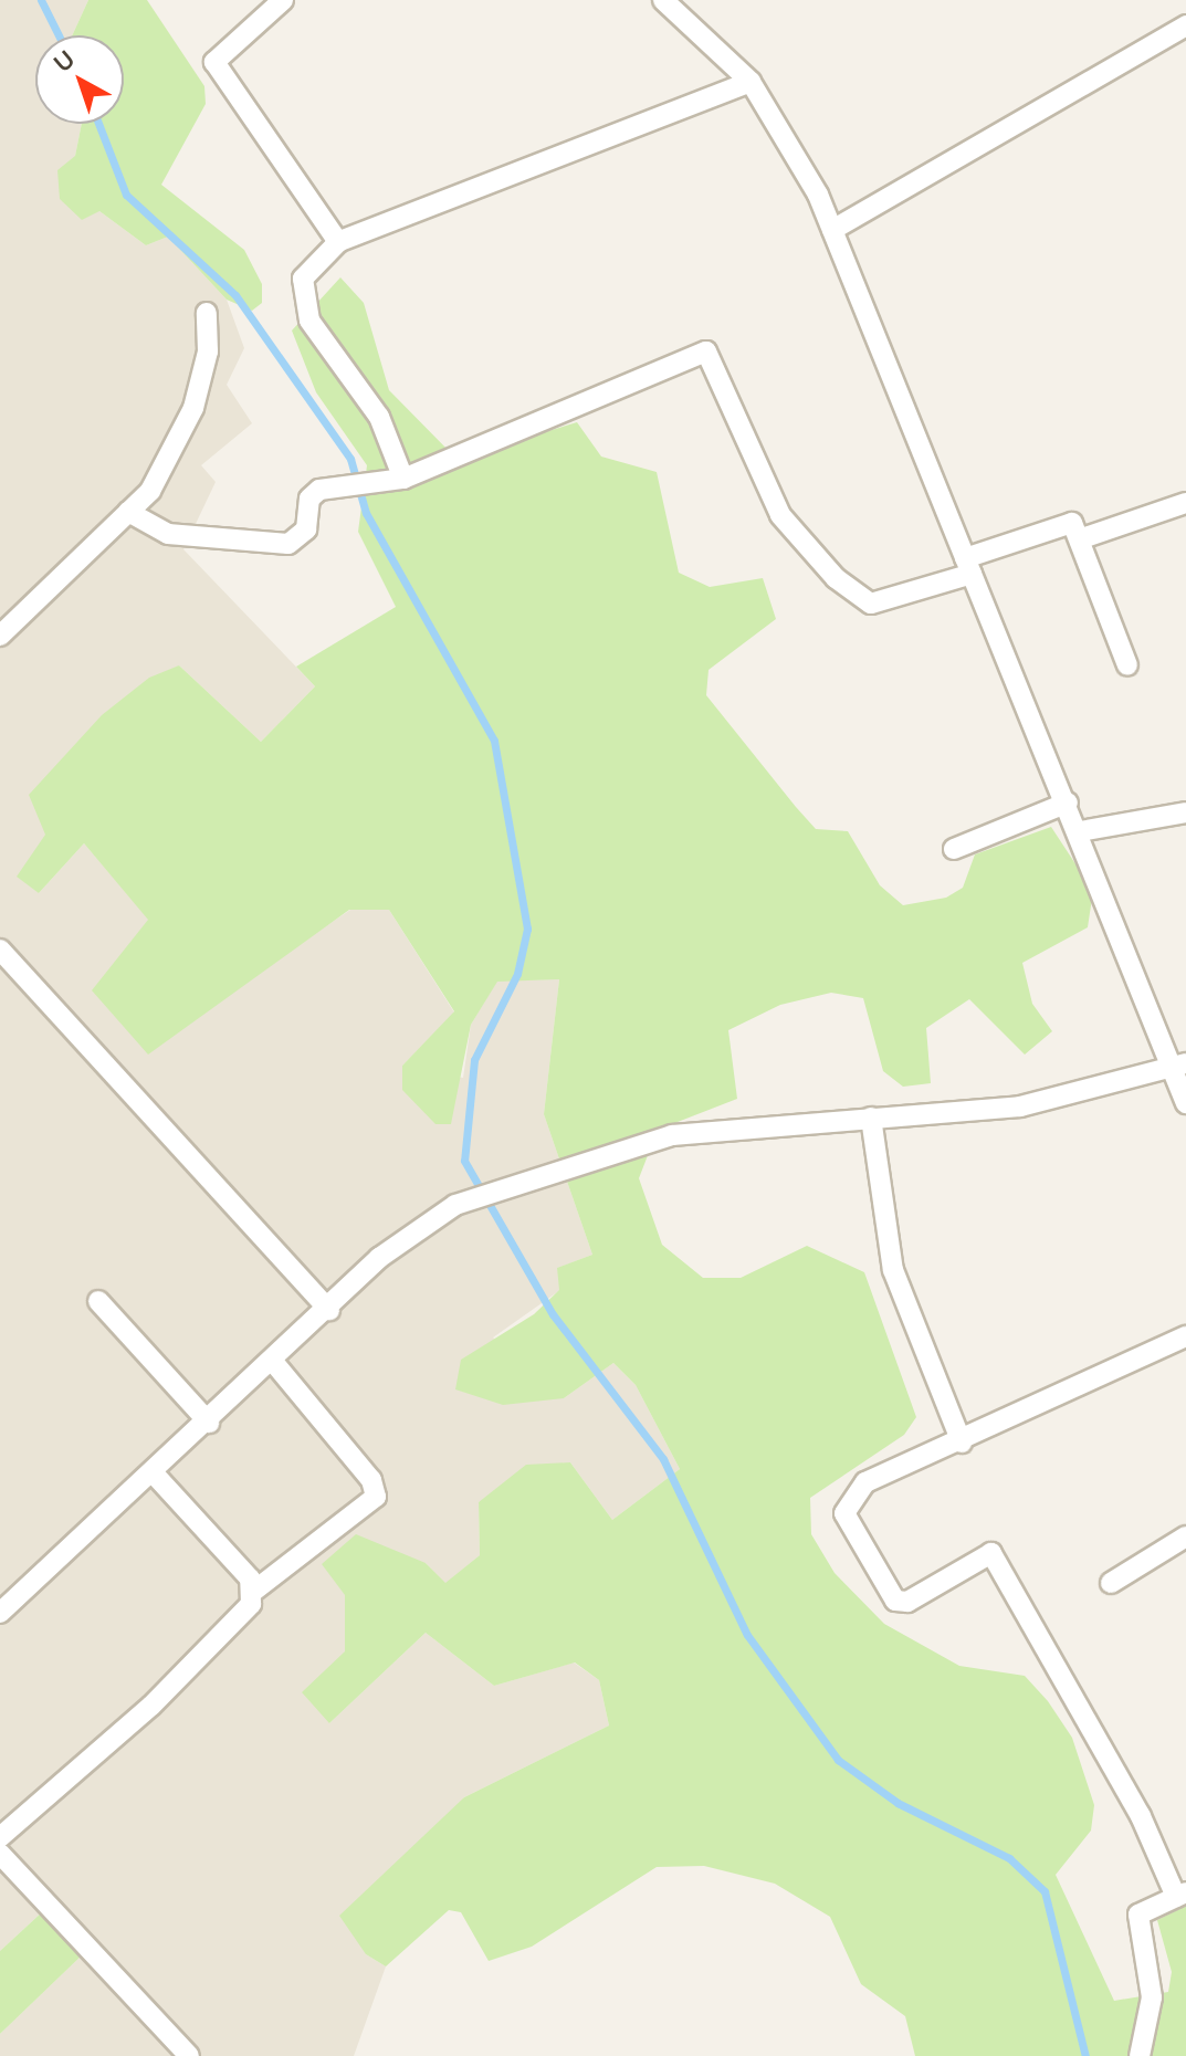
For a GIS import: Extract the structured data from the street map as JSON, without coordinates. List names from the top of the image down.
{
  "north": "top left"
}
